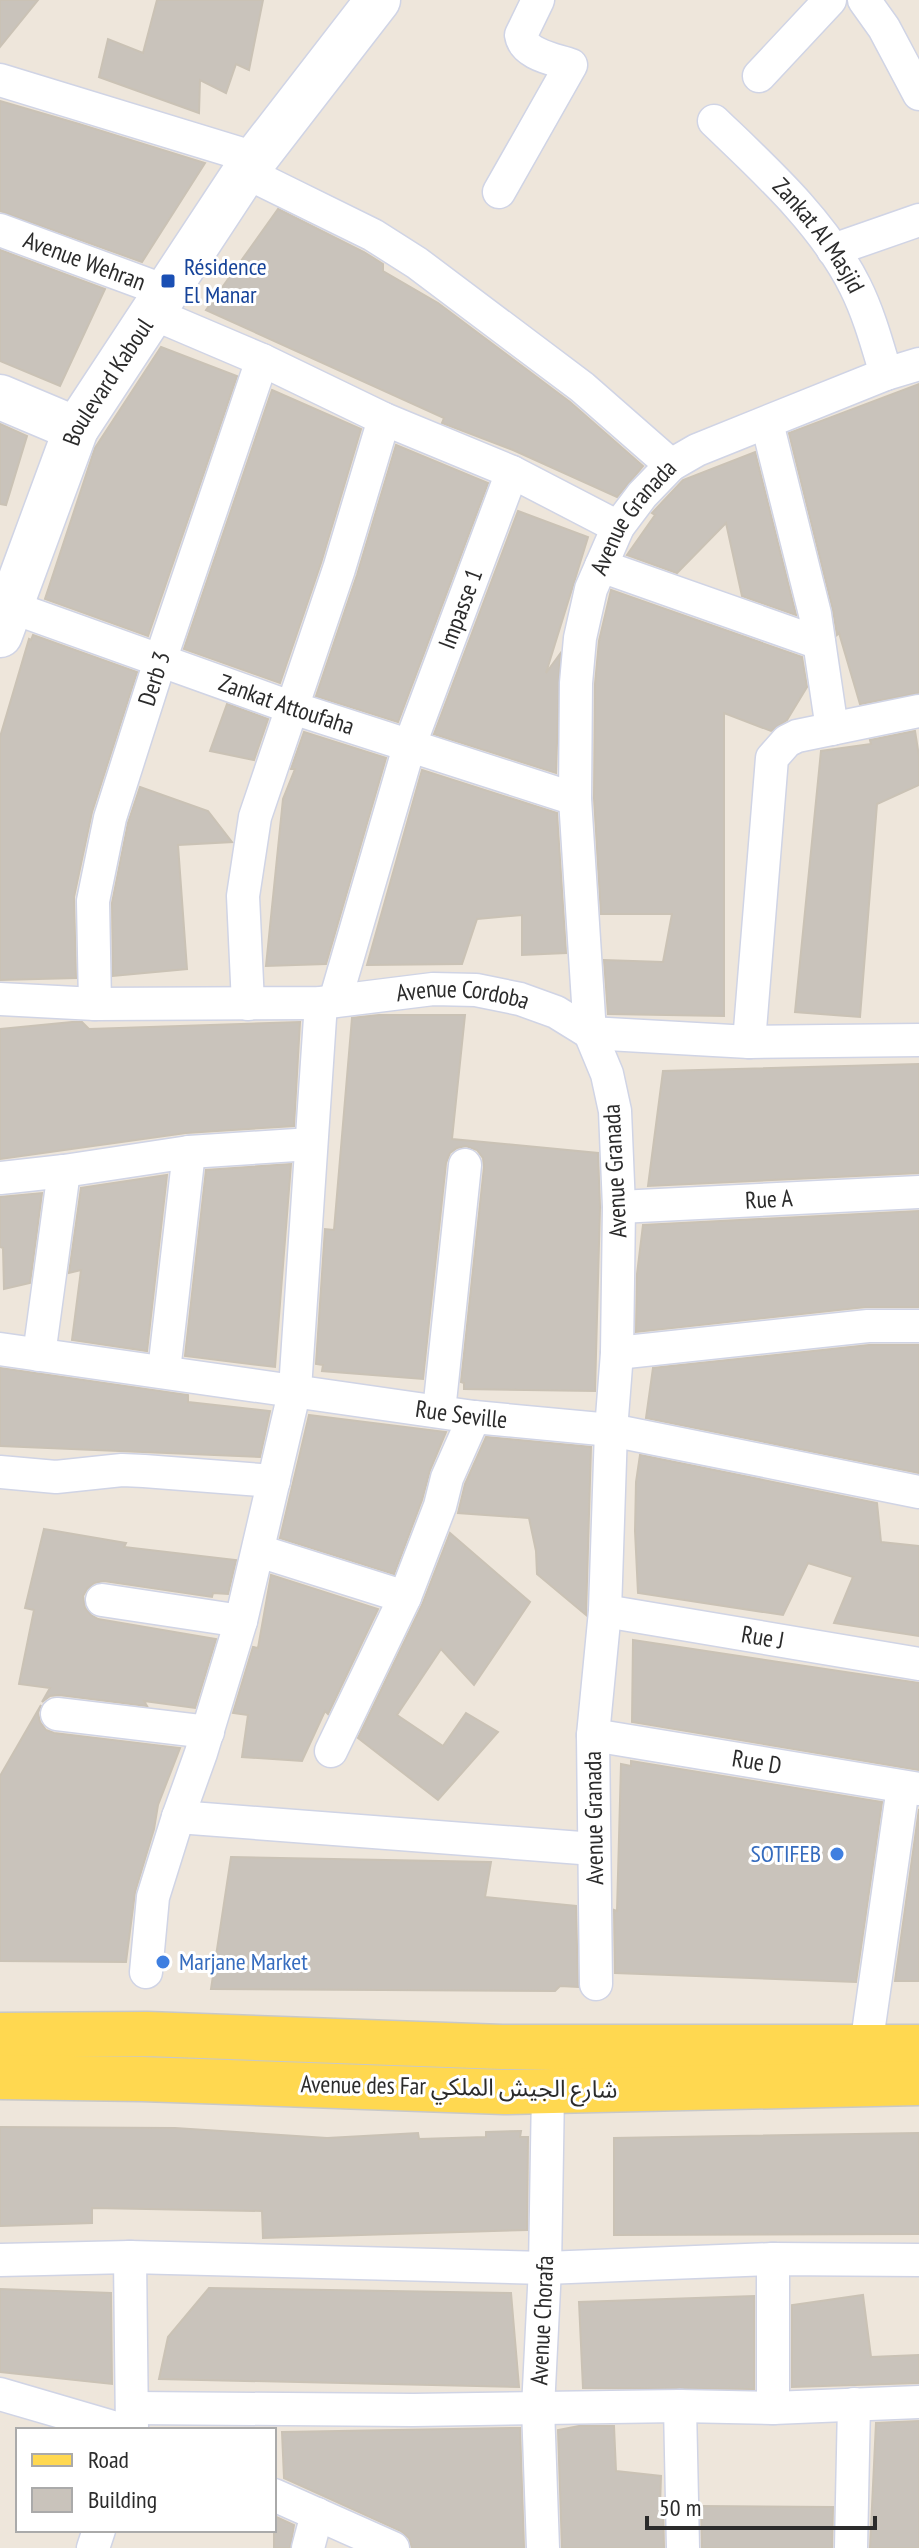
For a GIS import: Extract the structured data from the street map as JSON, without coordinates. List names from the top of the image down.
{
  "streets": {
    "main road": ["Avenue des Far شارع الجيش الملكي"],
    "street": [
      "Zankat Al Masjid",
      "Avenue Wehran",
      "Boulevard Kaboul",
      "Avenue Granada",
      "Impasse 1",
      "Derb 3",
      "Zankat Attoufaha",
      "Avenue Cordoba",
      "Rue A",
      "Rue Seville",
      "Rue J",
      "Rue D",
      "Avenue Chorafa"
    ]
  },
  "crossings": [
    ["Zankat Al Masjid", "Avenue Granada"],
    ["Avenue Wehran", "Boulevard Kaboul"],
    ["Avenue Wehran", "Avenue Granada"],
    ["Avenue Wehran", "Impasse 1"],
    ["Avenue Wehran", "Derb 3"],
    ["Boulevard Kaboul", "Zankat Attoufaha"],
    ["Avenue Granada", "Zankat Attoufaha"],
    ["Avenue Granada", "Avenue Cordoba"],
    ["Avenue Granada", "Rue A"],
    ["Avenue Granada", "Rue Seville"],
    ["Avenue Granada", "Rue J"],
    ["Avenue Granada", "Rue D"],
    ["Impasse 1", "Zankat Attoufaha"],
    ["Impasse 1", "Avenue Cordoba"],
    ["Impasse 1", "Rue Seville"],
    ["Derb 3", "Zankat Attoufaha"],
    ["Derb 3", "Avenue Cordoba"],
    ["Avenue des Far شارع الجيش الملكي", "Avenue Chorafa"]
  ],
  "places": {
    "transit": ["Résidence El Manar"],
    "other": ["SOTIFEB", "Marjane Market"]
  },
  "legend": ["Road", "Building"],
  "scale_bar": "50 m"
}
